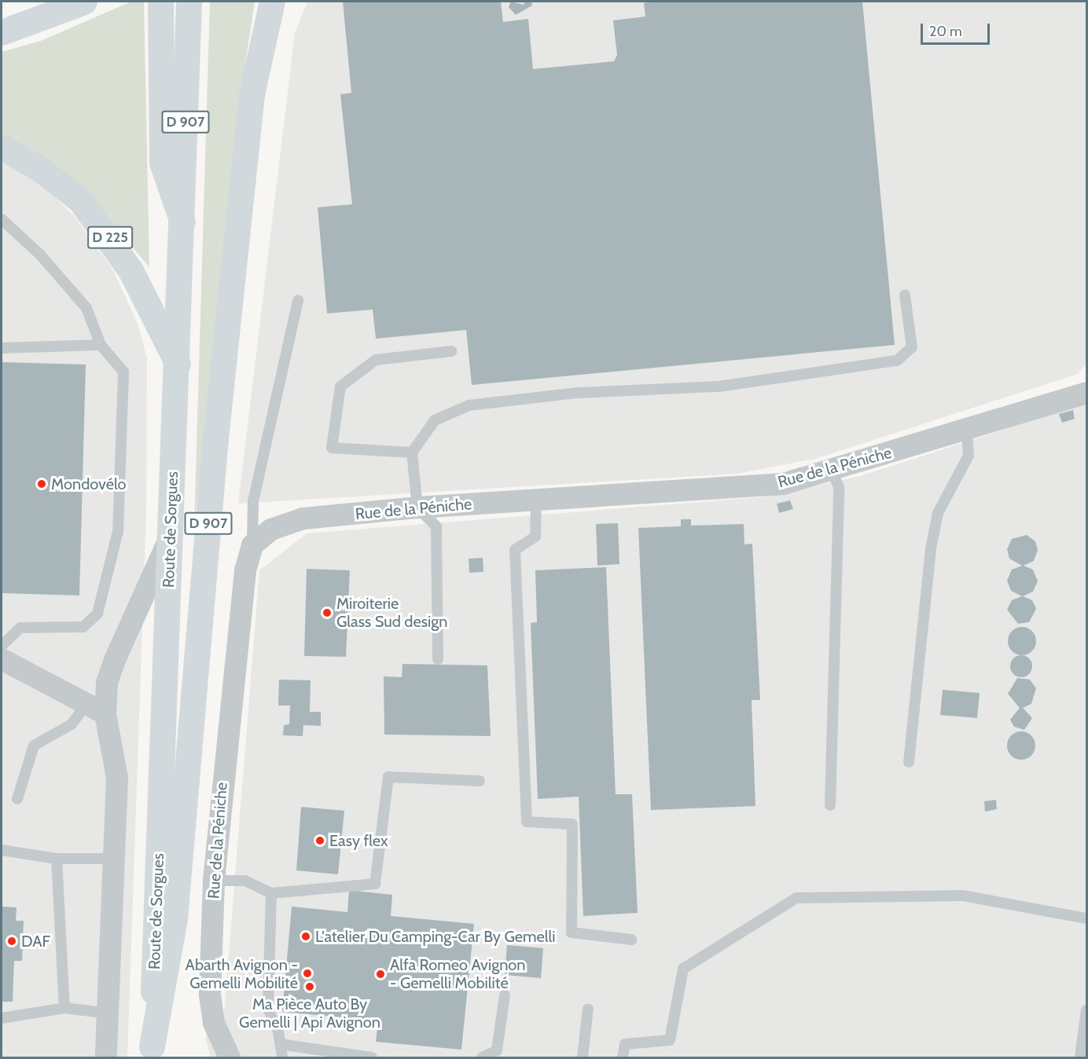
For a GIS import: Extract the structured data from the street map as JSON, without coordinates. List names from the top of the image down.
{
  "streets": {
    "main road": ["D 907", "D 225", "Route de Sorgues"],
    "street": ["Rue de la Péniche"]
  },
  "crossings": [
    ["D 907", "Route de Sorgues"],
    ["D 225", "Route de Sorgues"]
  ],
  "places": [
    "Mondovélo",
    "Miroiterie Glass Sud design",
    "Easy flex",
    "L'atelier Du Camping-Car By Gemelli",
    "DAF",
    "Abarth Avignon - Gemelli Mobilité",
    "Alfa Romeo Avignon - Gemelli Mobilité",
    "Ma Pièce Auto By Gemelli | Api Avignon"
  ],
  "scale_bar": "20 m"
}
